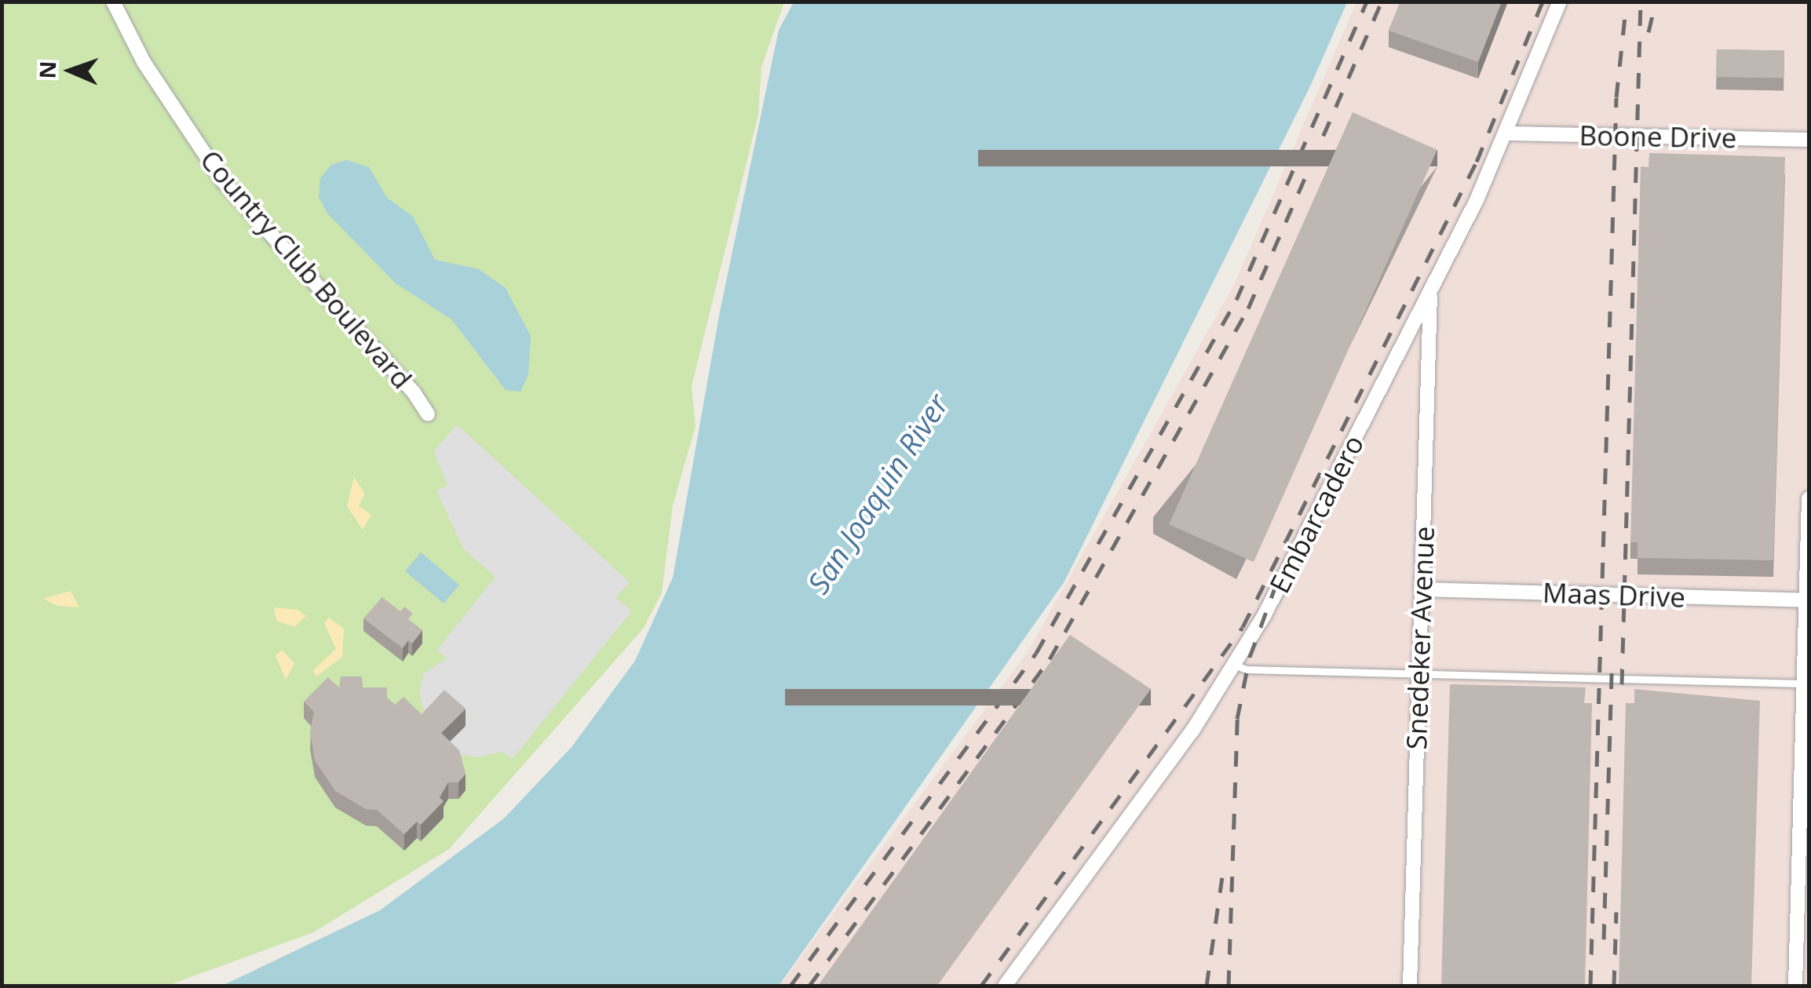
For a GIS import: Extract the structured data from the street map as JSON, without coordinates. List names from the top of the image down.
{
  "streets": {
    "street": [
      "Boone Drive",
      "Country Club Boulevard",
      "Embarcadero",
      "Maas Drive",
      "Snedeker Avenue"
    ]
  },
  "crossings": [
    ["Boone Drive", "Embarcadero"],
    ["Embarcadero", "Snedeker Avenue"],
    ["Maas Drive", "Snedeker Avenue"]
  ],
  "water": ["San Joaquin River"],
  "north": "left"
}
